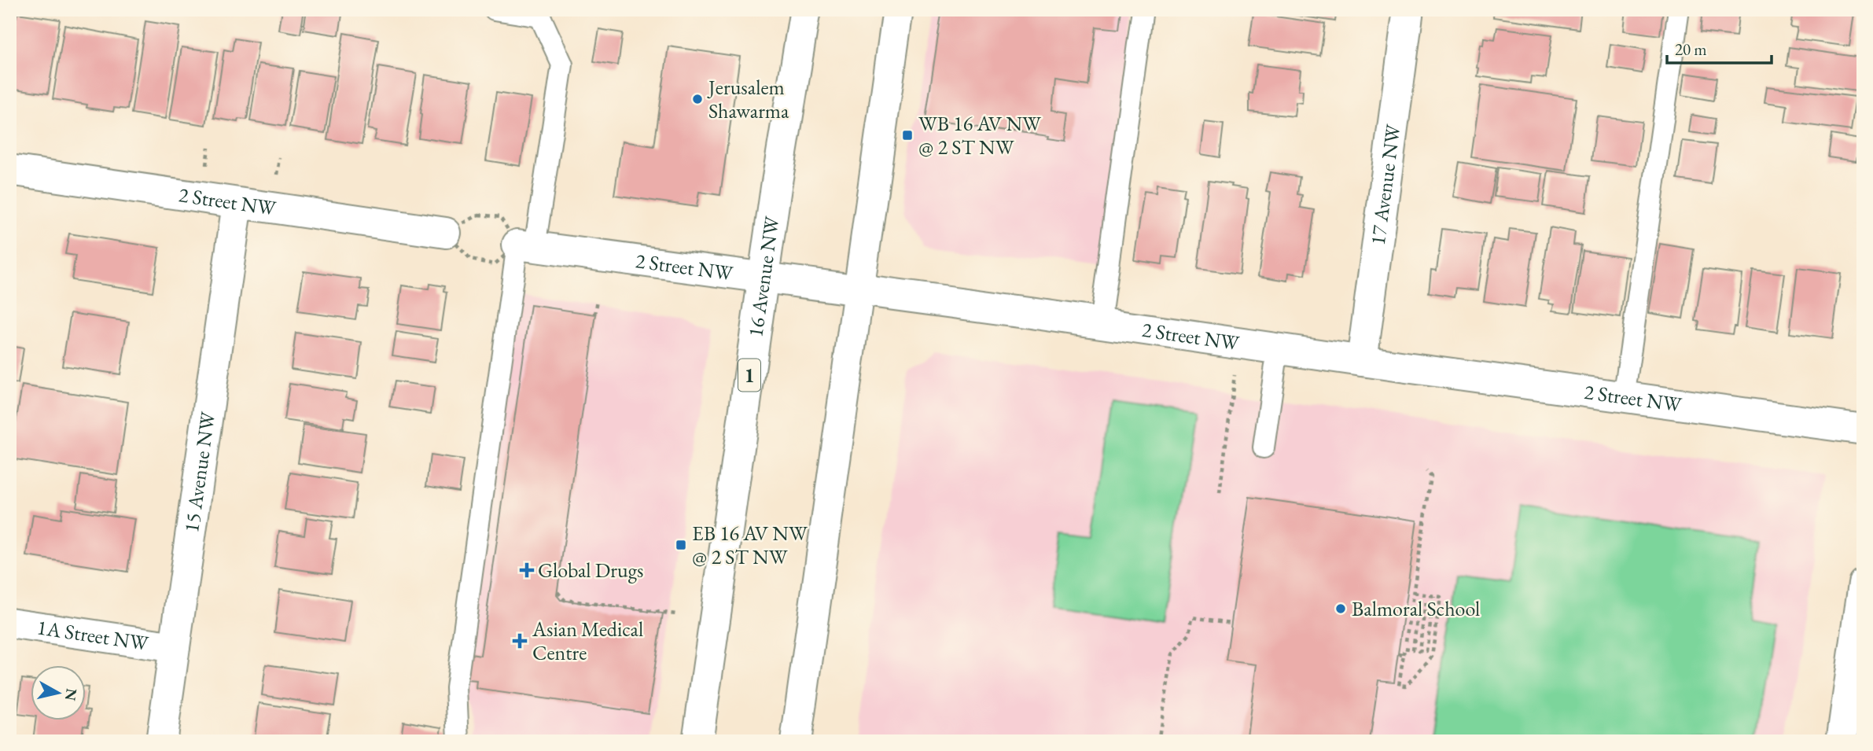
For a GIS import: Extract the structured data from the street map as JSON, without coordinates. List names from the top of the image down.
{
  "streets": {
    "main road": [
      "17 Avenue NW",
      "2 Street NW",
      "16 Avenue NW",
      "1",
      "15 Avenue NW",
      "1A Street NW"
    ]
  },
  "crossings": [
    ["17 Avenue NW", "2 Street NW"],
    ["2 Street NW", "16 Avenue NW"],
    ["2 Street NW", "15 Avenue NW"],
    ["15 Avenue NW", "1A Street NW"]
  ],
  "places": {
    "other": ["Jerusalem Shawarma", "Balmoral School"],
    "transit": ["WB 16 AV NW @ 2 ST NW", "EB 16 AV NW @ 2 ST NW"],
    "health": ["Global Drugs", "Asian Medical Centre"]
  },
  "scale_bar": "20 m",
  "north": "right"
}
